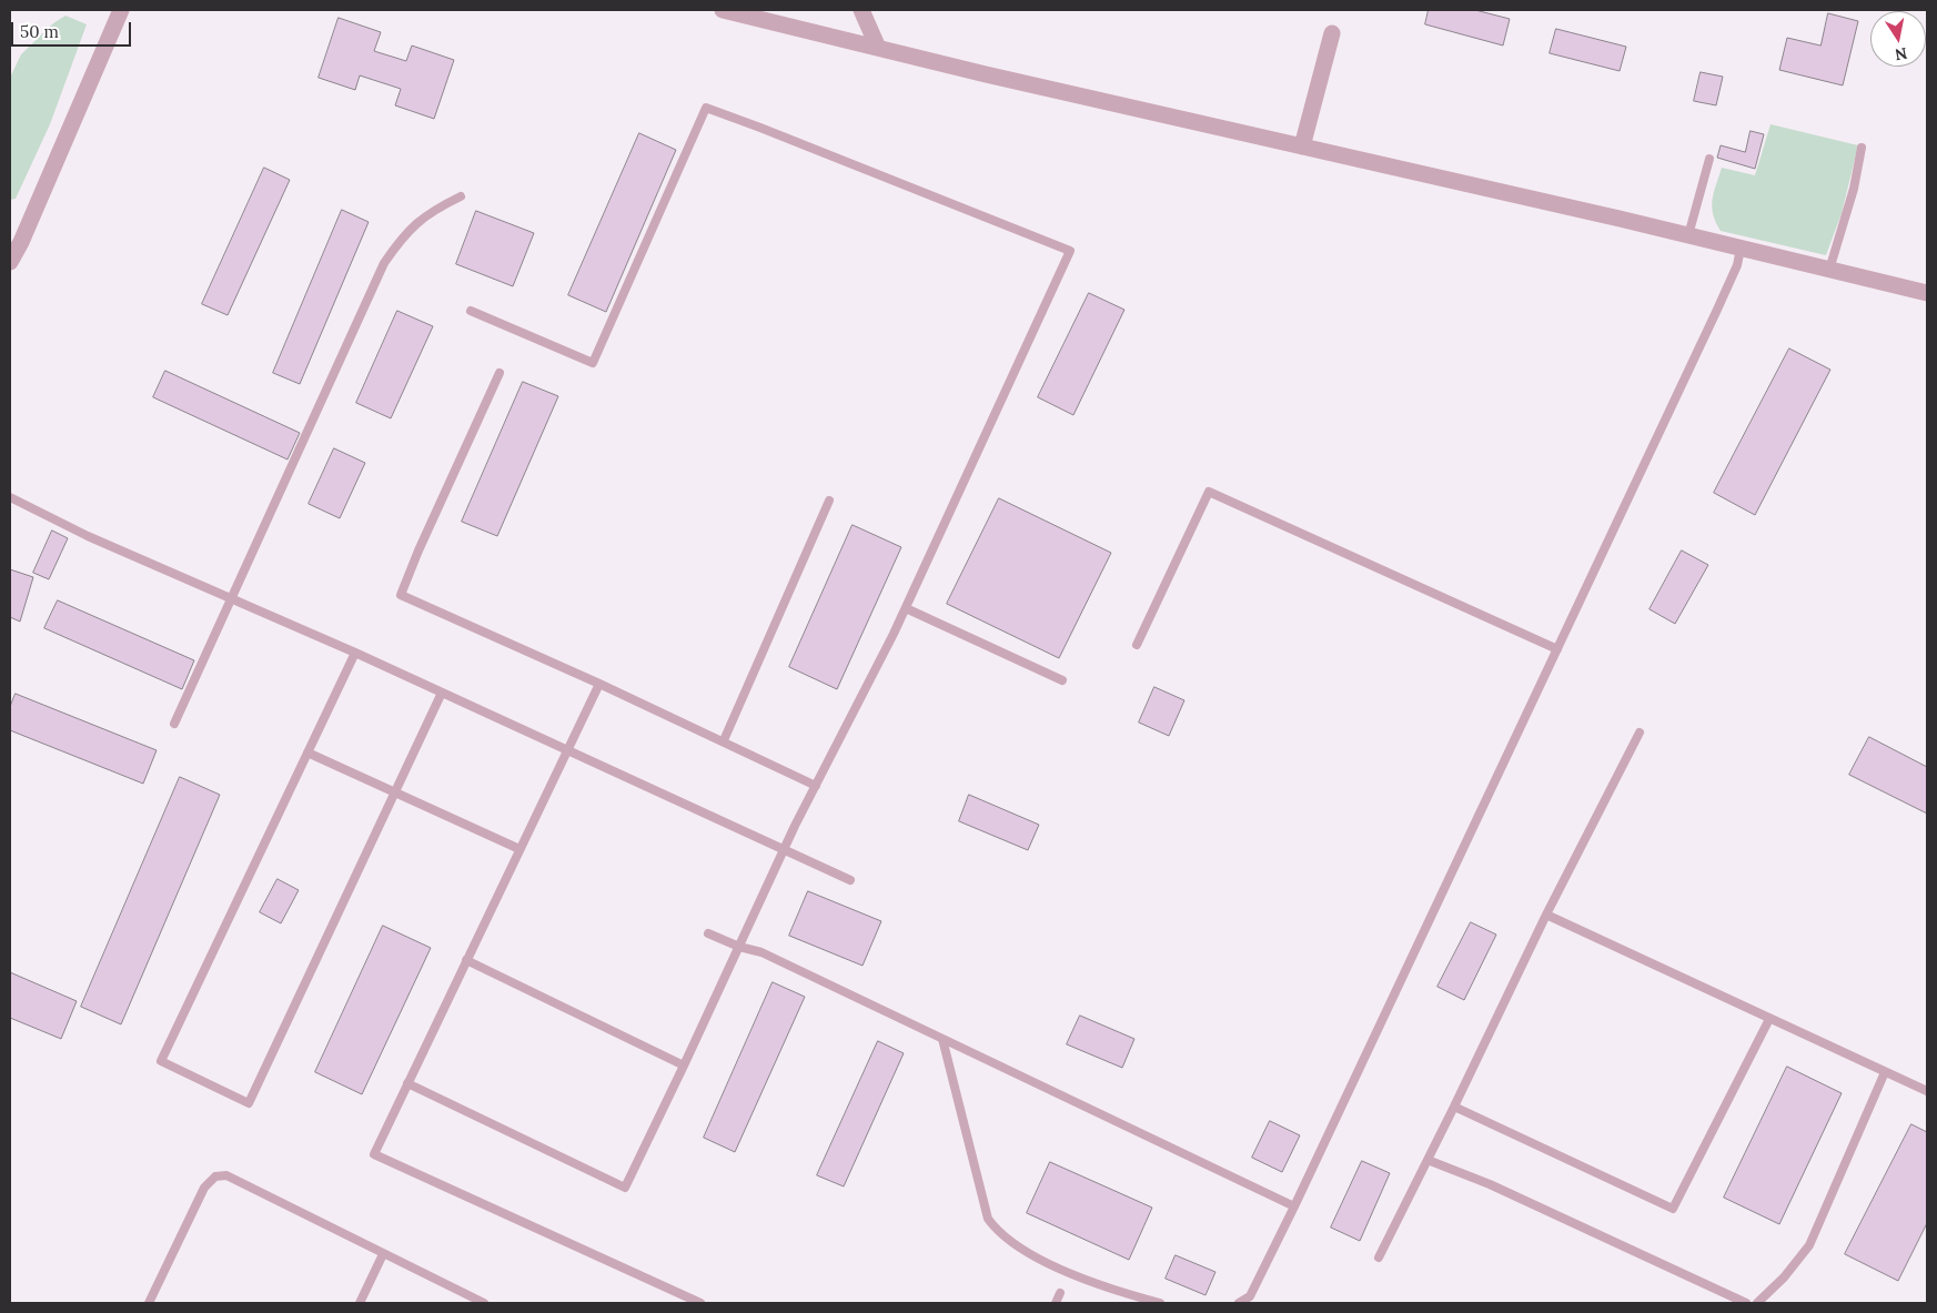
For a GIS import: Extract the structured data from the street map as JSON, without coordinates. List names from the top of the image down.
{
  "scale_bar": "50 m",
  "north": "bottom"
}
